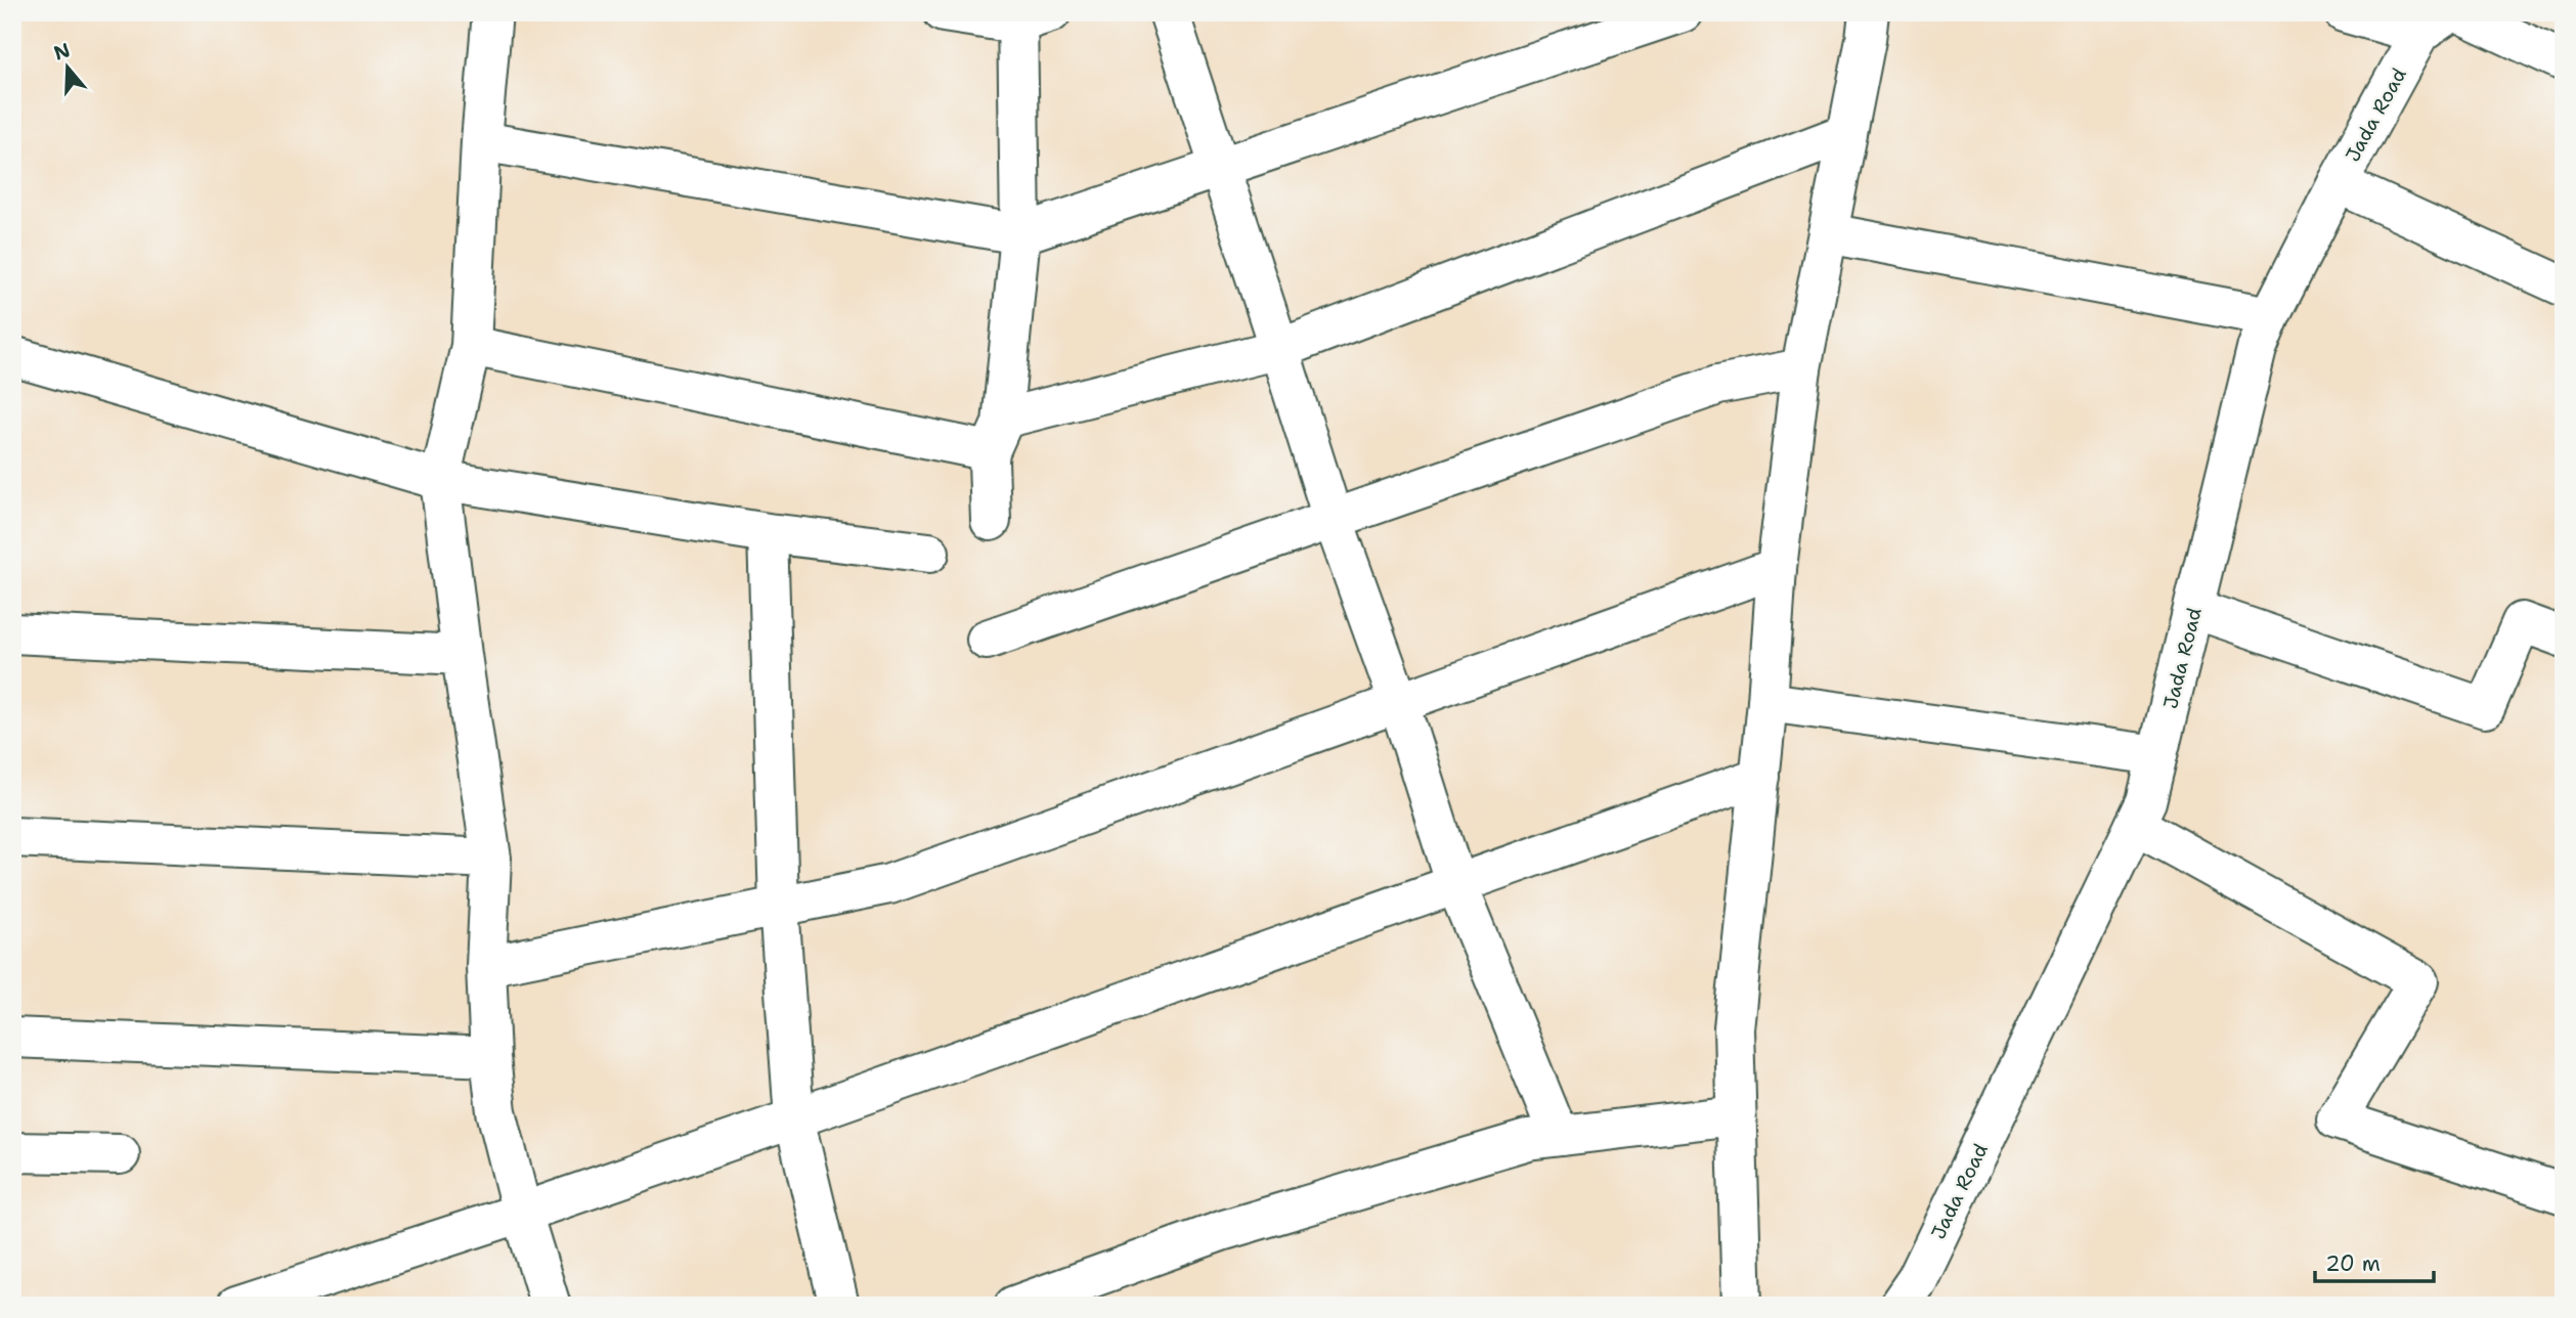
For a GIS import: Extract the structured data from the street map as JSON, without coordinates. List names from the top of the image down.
{
  "streets": {
    "street": ["Jada Road"]
  },
  "scale_bar": "20 m",
  "north": "top"
}
